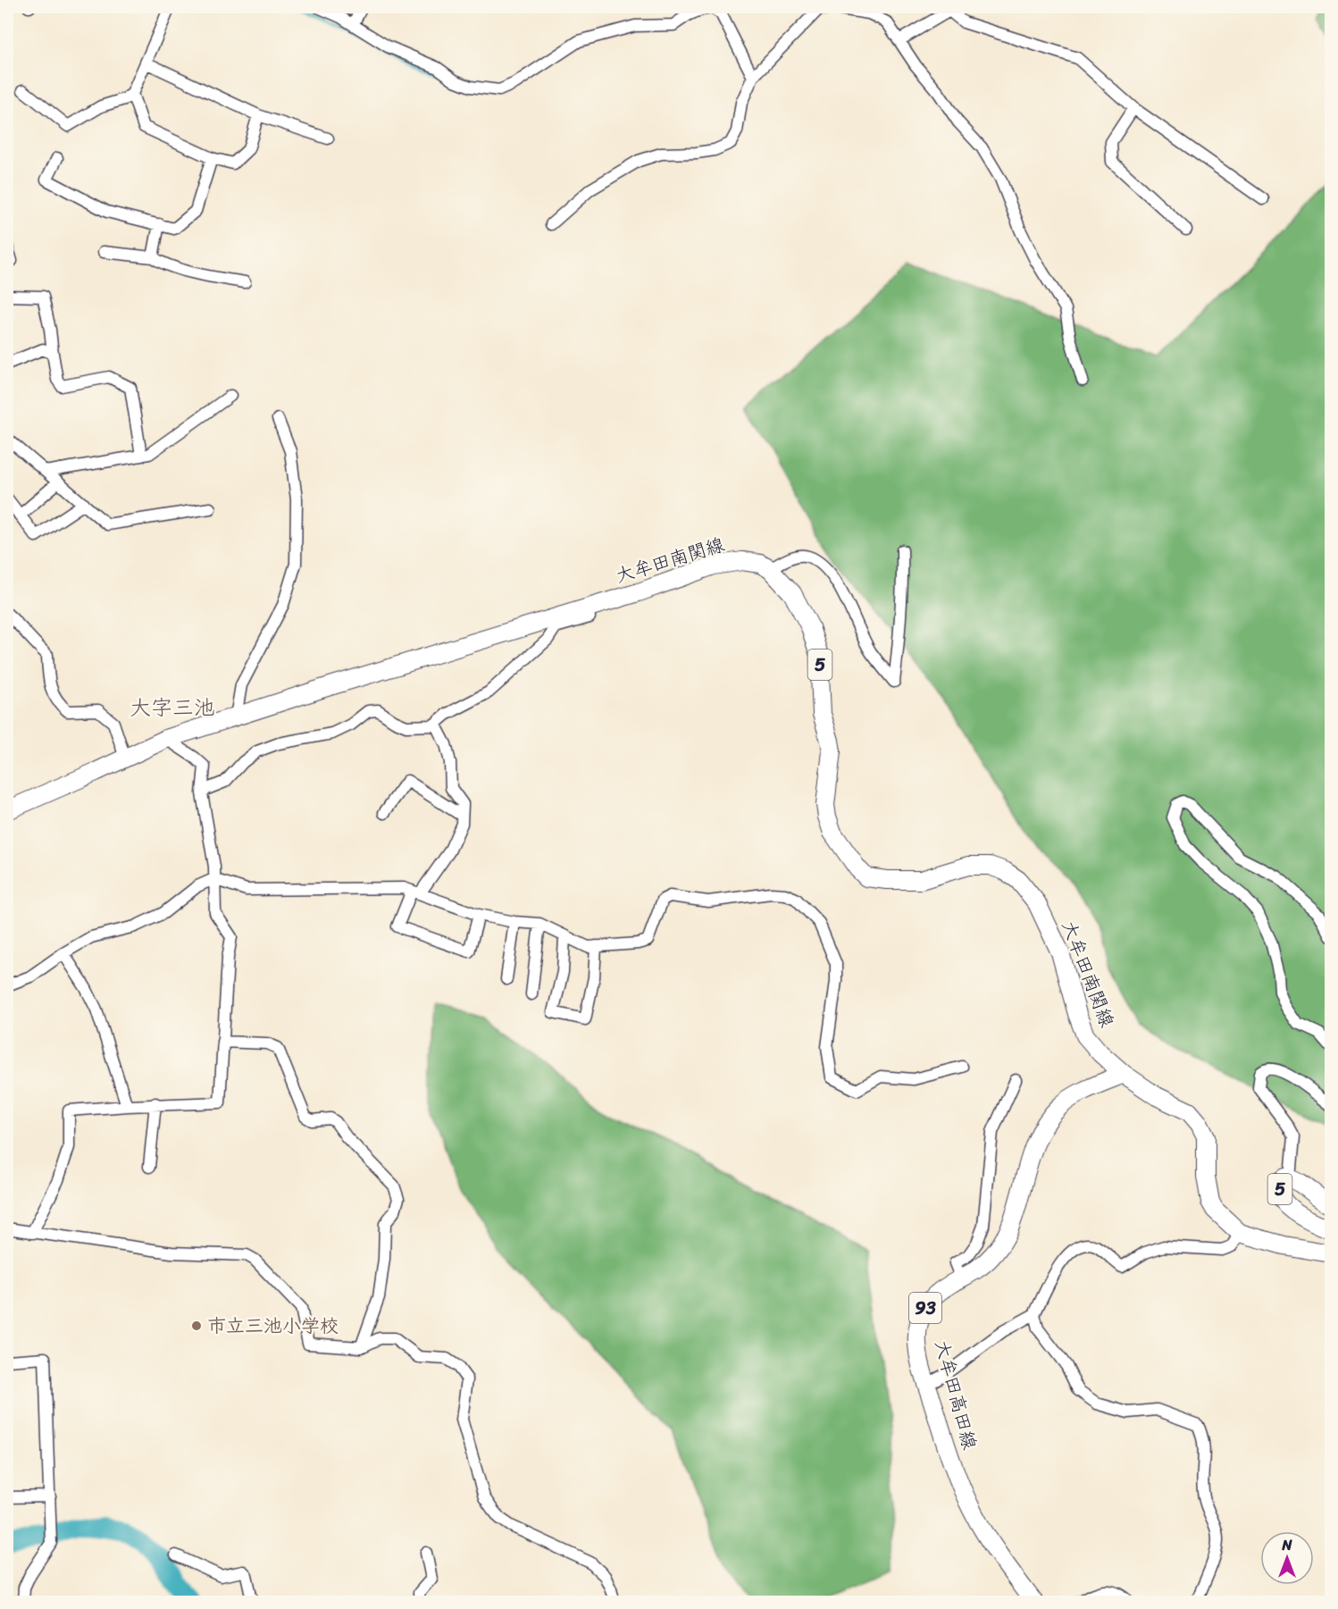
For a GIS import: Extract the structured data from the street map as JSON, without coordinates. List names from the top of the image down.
{
  "streets": {
    "main road": [
      "大牟田南関線",
      "5",
      "93",
      "大牟田高田線"
    ]
  },
  "crossings": [
    ["大牟田南関線", "大牟田高田線"]
  ],
  "districts": ["大字三池"],
  "places": ["市立三池小学校"],
  "north": "top"
}
